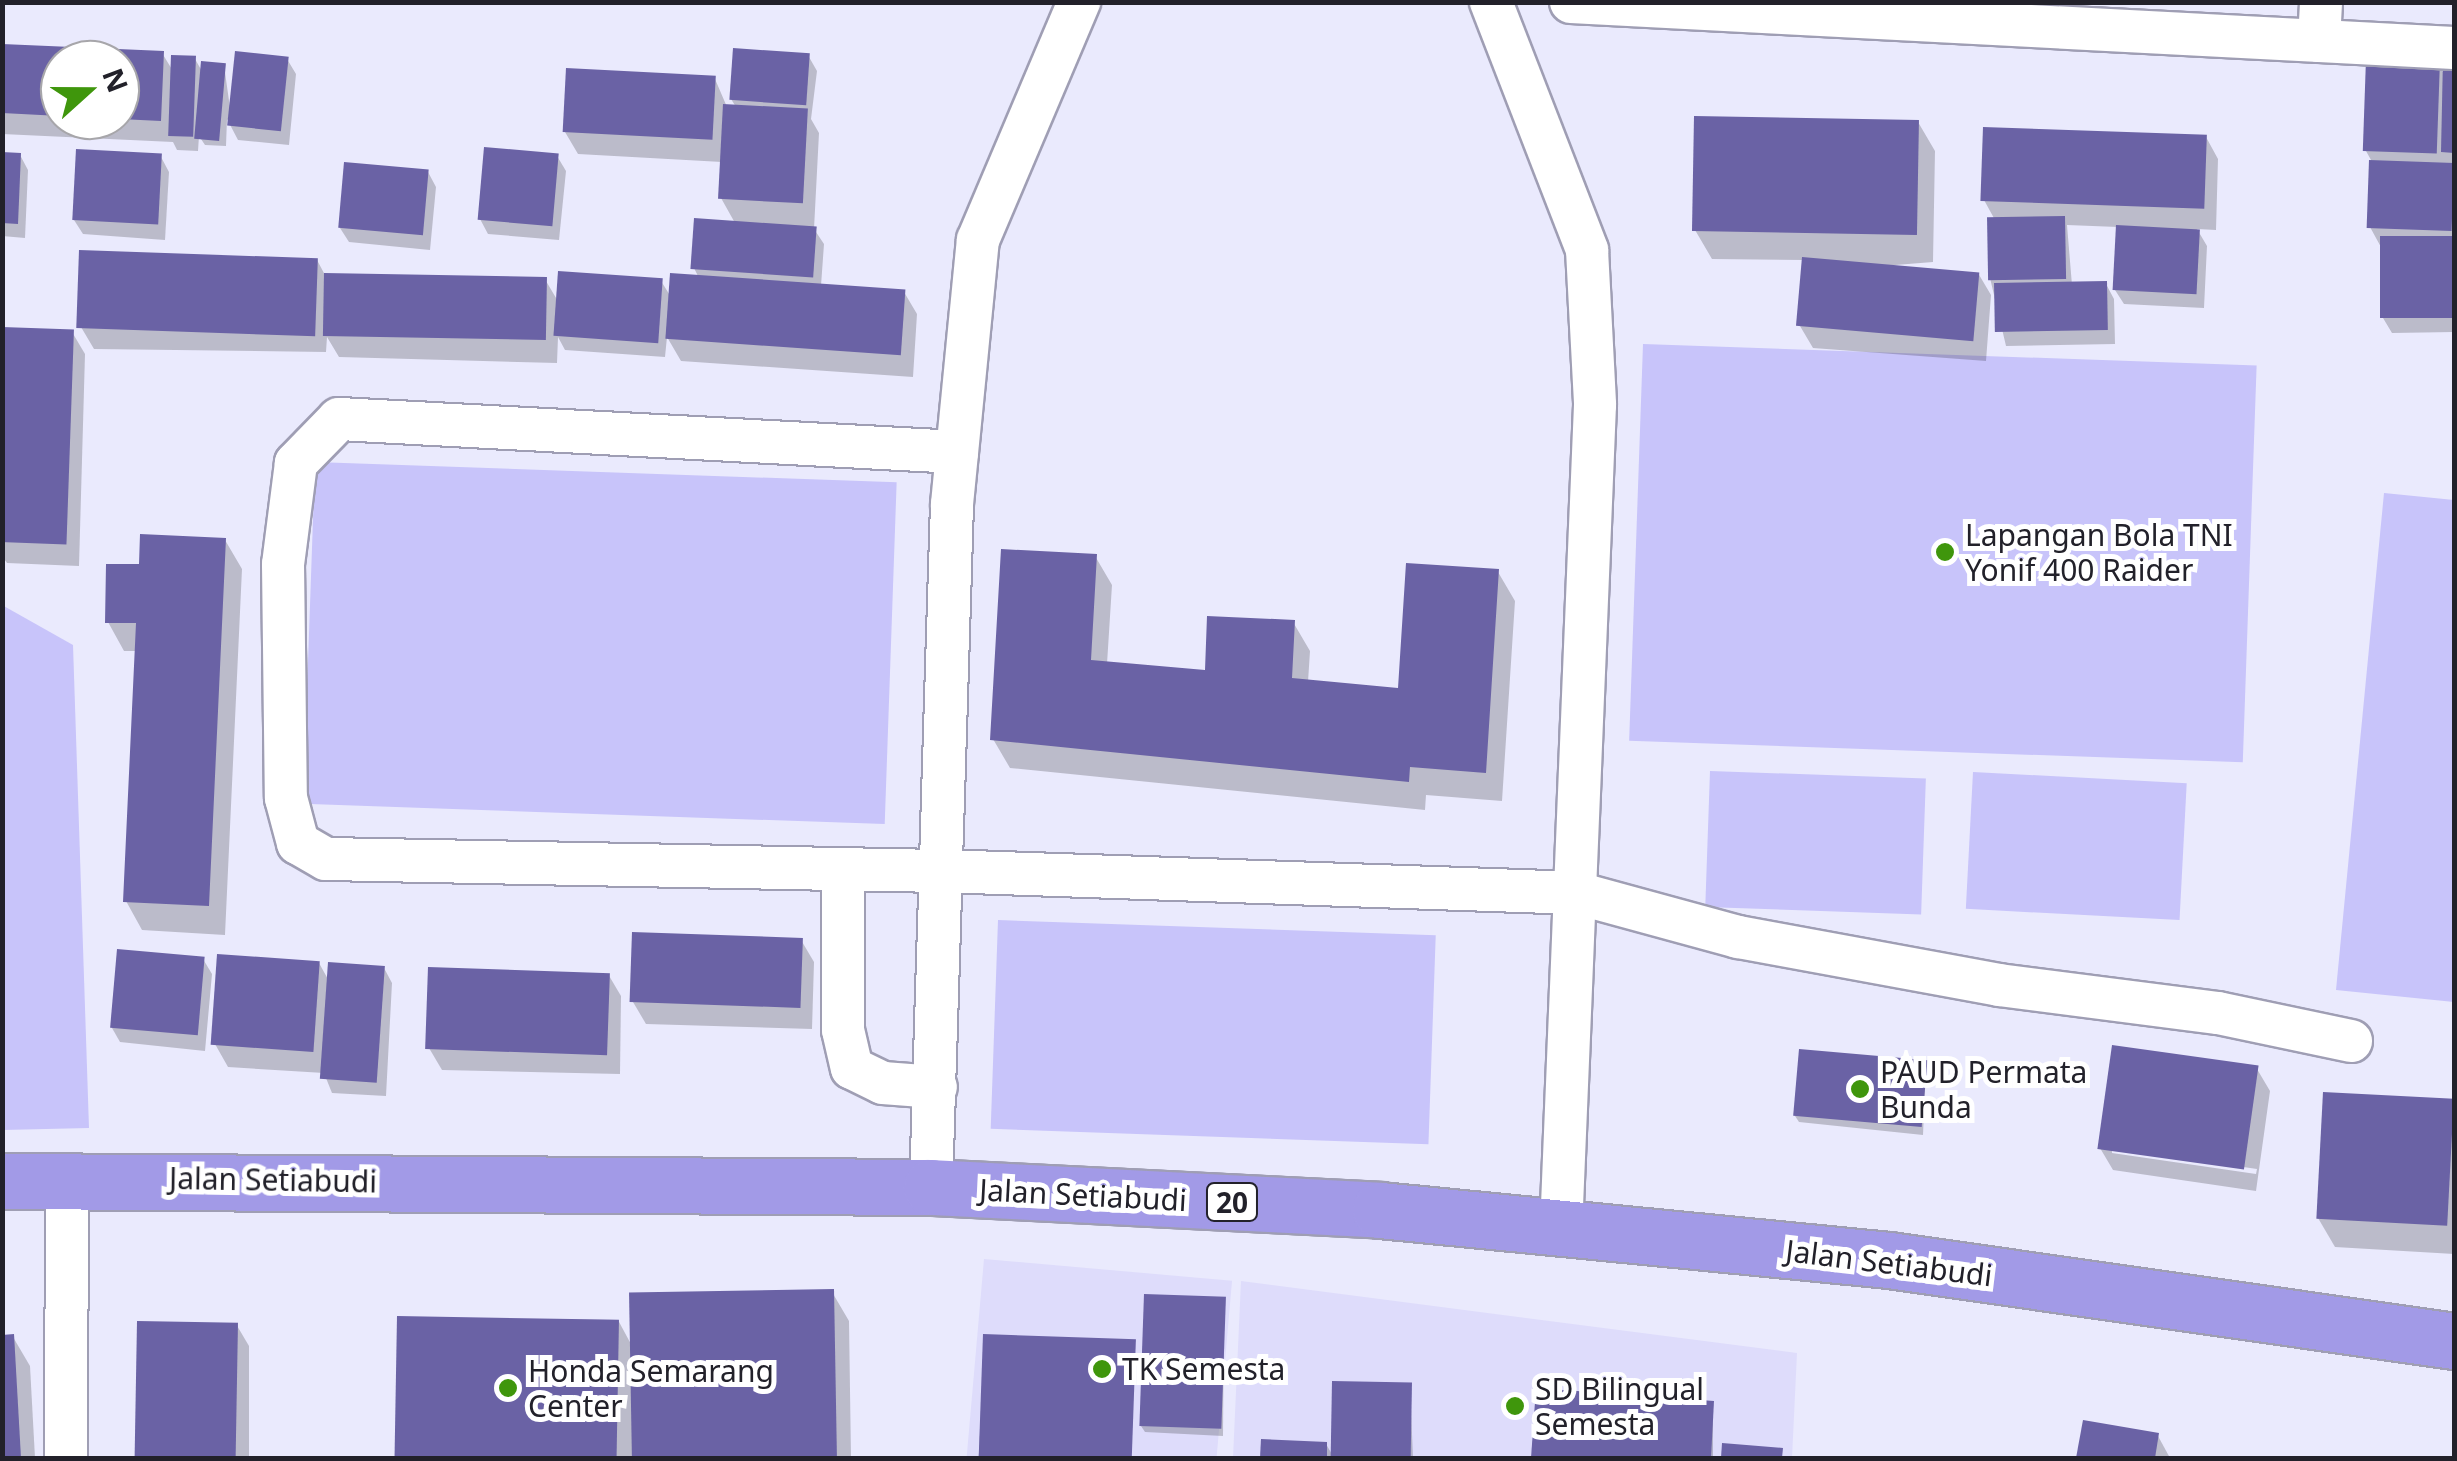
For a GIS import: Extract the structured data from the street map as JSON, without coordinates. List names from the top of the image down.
{
  "streets": {
    "highway": ["Jalan Setiabudi", "20"]
  },
  "places": [
    "Lapangan Bola TNI Yonif 400 Raider",
    "PAUD Permata Bunda",
    "TK Semesta",
    "Honda Semarang Center",
    "SD Bilingual Semesta"
  ],
  "north": "right"
}
